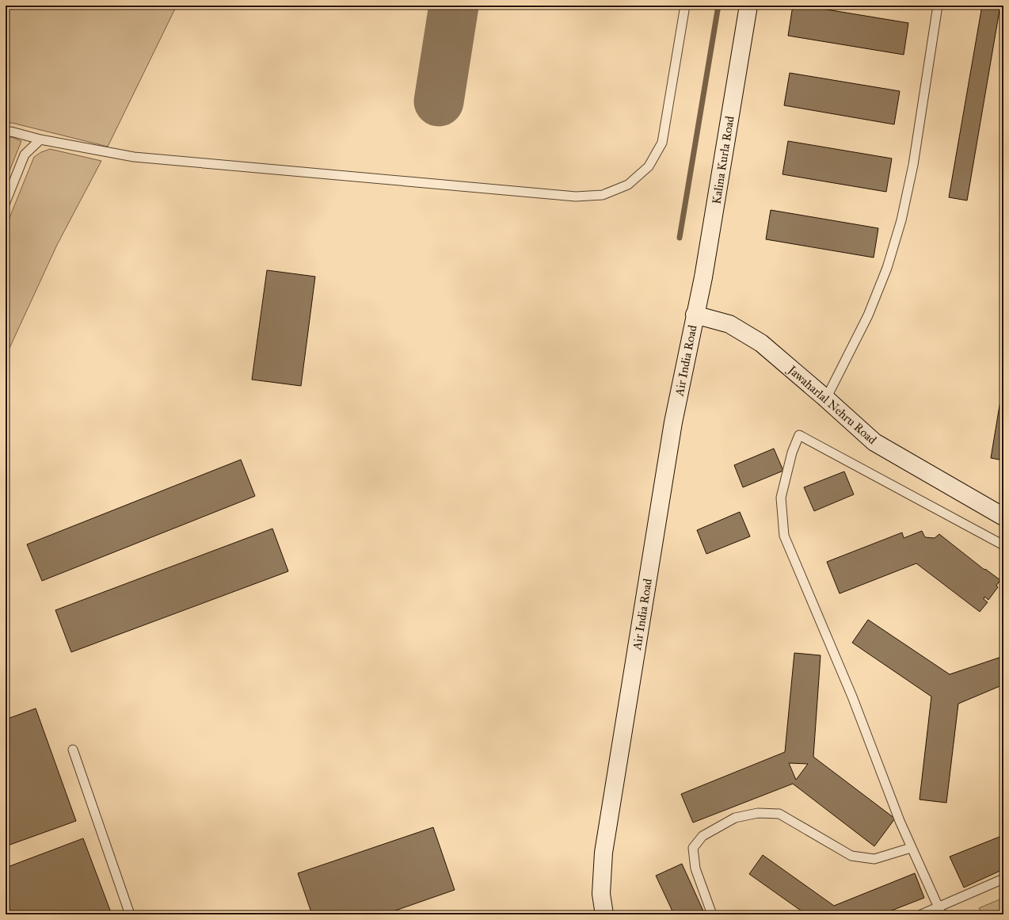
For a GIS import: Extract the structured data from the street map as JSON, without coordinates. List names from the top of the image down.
{
  "streets": {
    "street": ["Kalina Kurla Road", "Air India Road", "Jawaharlal Nehru Road"]
  },
  "crossings": [
    ["Kalina Kurla Road", "Air India Road"],
    ["Kalina Kurla Road", "Jawaharlal Nehru Road"],
    ["Air India Road", "Jawaharlal Nehru Road"]
  ]
}
